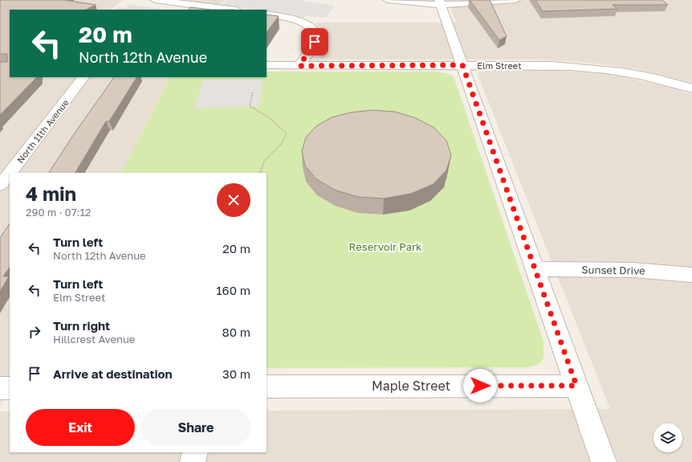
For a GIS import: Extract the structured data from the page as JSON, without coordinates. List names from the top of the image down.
{
  "streets": {
    "street": [
      "Elm Street",
      "North 11th Avenue",
      "Sunset Drive",
      "Maple Street"
    ]
  },
  "parks": ["Reservoir Park"],
  "page": {
    "turn": ["20 m", "North 12th Avenue"],
    "heading": ["4 min", "290 m · 07:12"],
    "list": [
      {
        "name": "Turn left",
        "note": "North 12th Avenue",
        "value": "20 m"
      },
      {
        "name": "Turn left",
        "note": "Elm Street",
        "value": "160 m"
      },
      {
        "name": "Turn right",
        "note": "Hillcrest Avenue",
        "value": "80 m"
      },
      {
        "name": "Arrive at destination",
        "value": "30 m"
      }
    ],
    "buttons": ["Exit", "Share"]
  }
}
